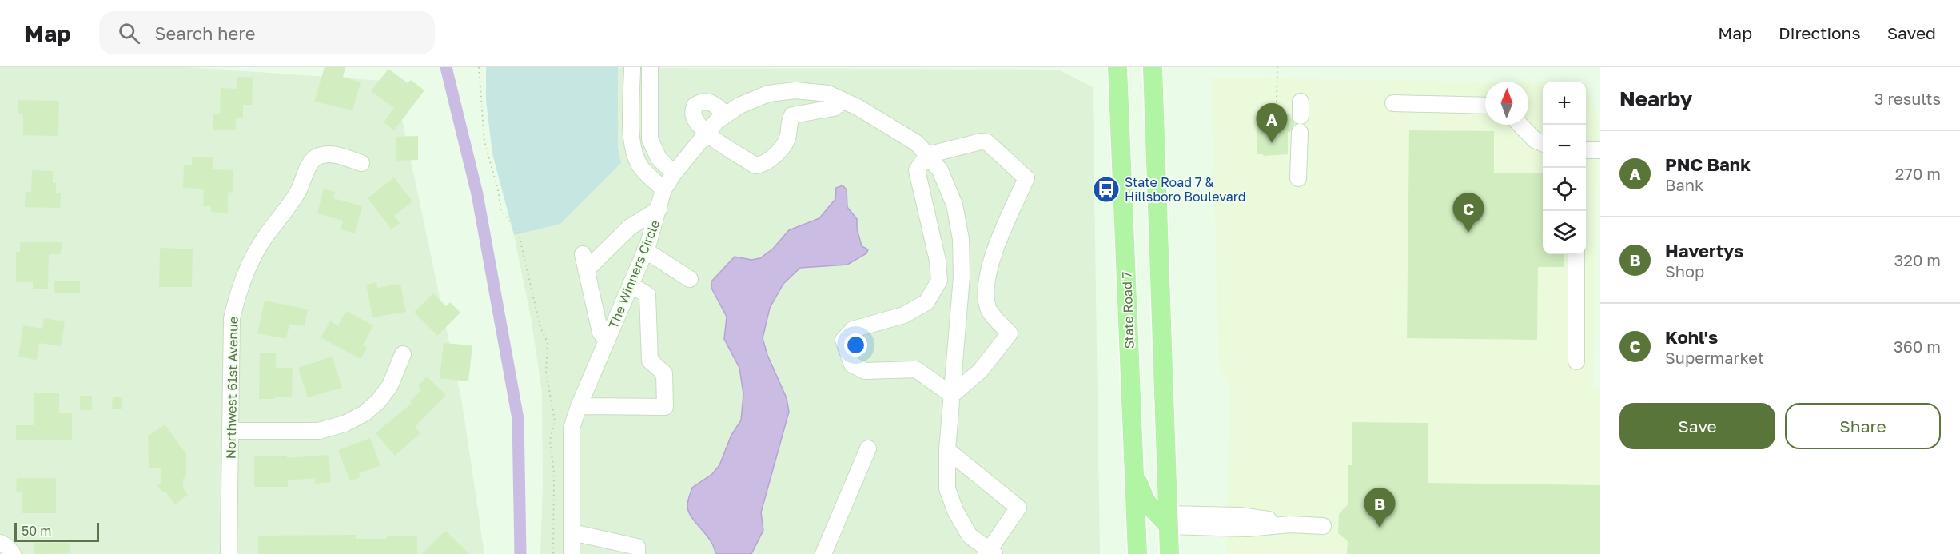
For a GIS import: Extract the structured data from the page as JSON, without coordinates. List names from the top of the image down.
{
  "streets": {
    "main road": ["State Road 7"],
    "street": ["The Winners Circle", "Northwest 61st Avenue"]
  },
  "places": {
    "bus stop": ["State Road 7 & Hillsboro Boulevard"]
  },
  "scale_bar": "50 m",
  "north": "top",
  "page": {
    "header": "Map",
    "search": "Search here",
    "nav": ["Map", "Directions", "Saved"],
    "heading": ["Nearby", "3 results"],
    "map_buttons": ["+", "−"],
    "pins": ["A", "C", "B"],
    "list": [
      {
        "mark": "A",
        "name": "PNC Bank",
        "note": "Bank",
        "value": "270 m"
      },
      {
        "mark": "B",
        "name": "Havertys",
        "note": "Shop",
        "value": "320 m"
      },
      {
        "mark": "C",
        "name": "Kohl's",
        "note": "Supermarket",
        "value": "360 m"
      }
    ],
    "buttons": ["Save", "Share"],
    "scale": "50 m"
  }
}
